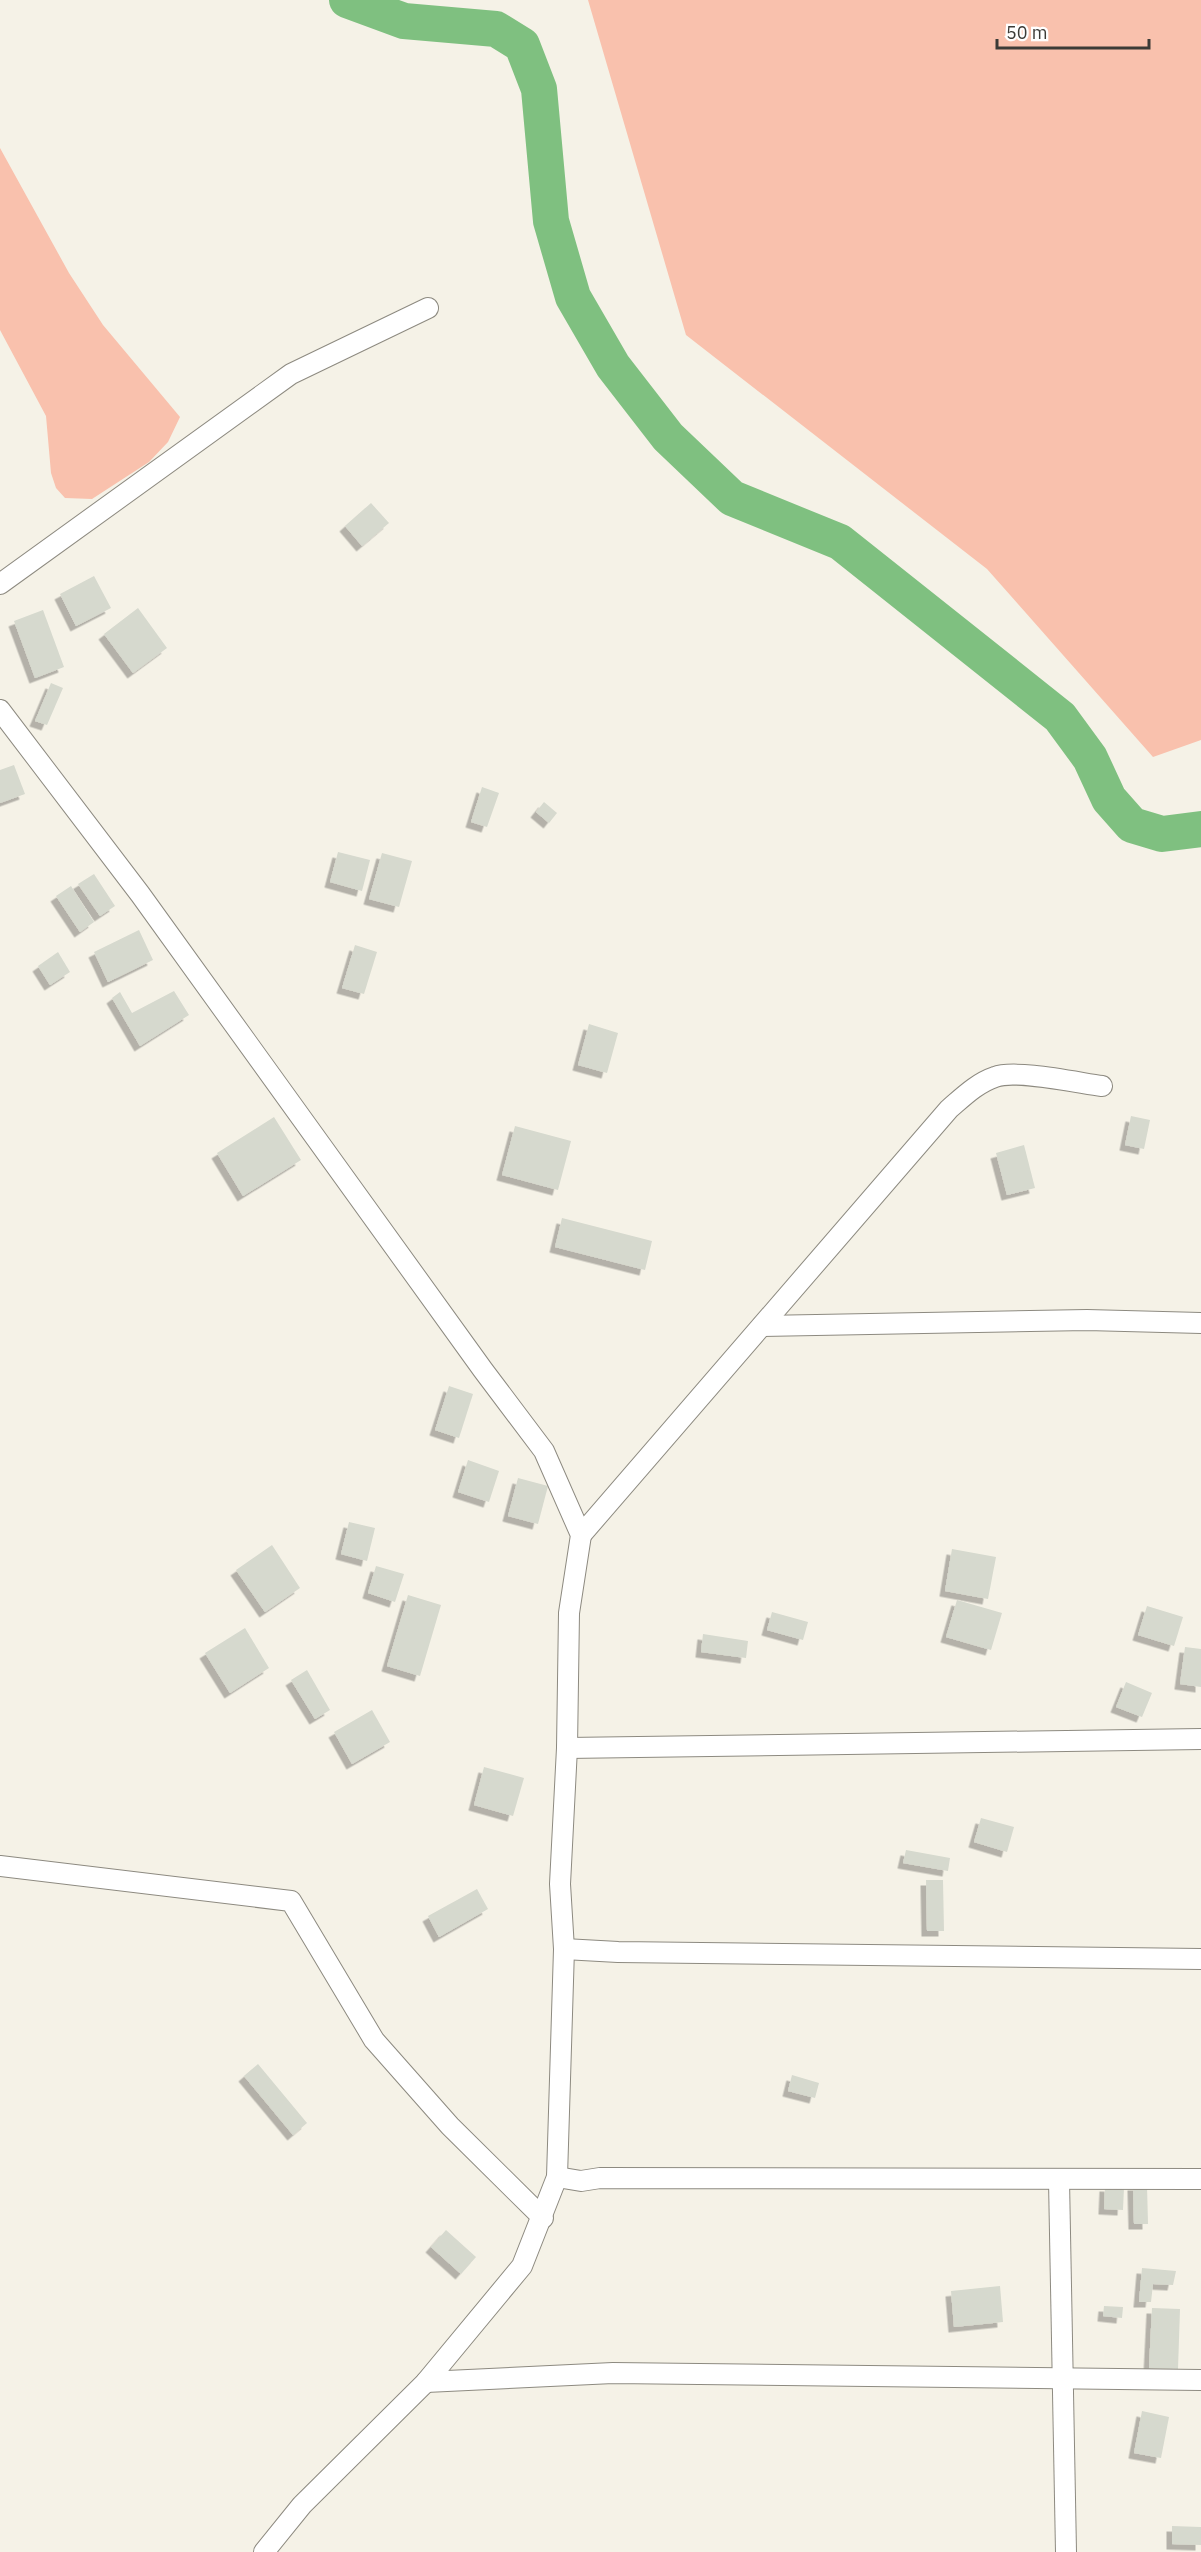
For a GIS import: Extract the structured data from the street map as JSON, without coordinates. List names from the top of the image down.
{
  "scale_bar": "50 m"
}
